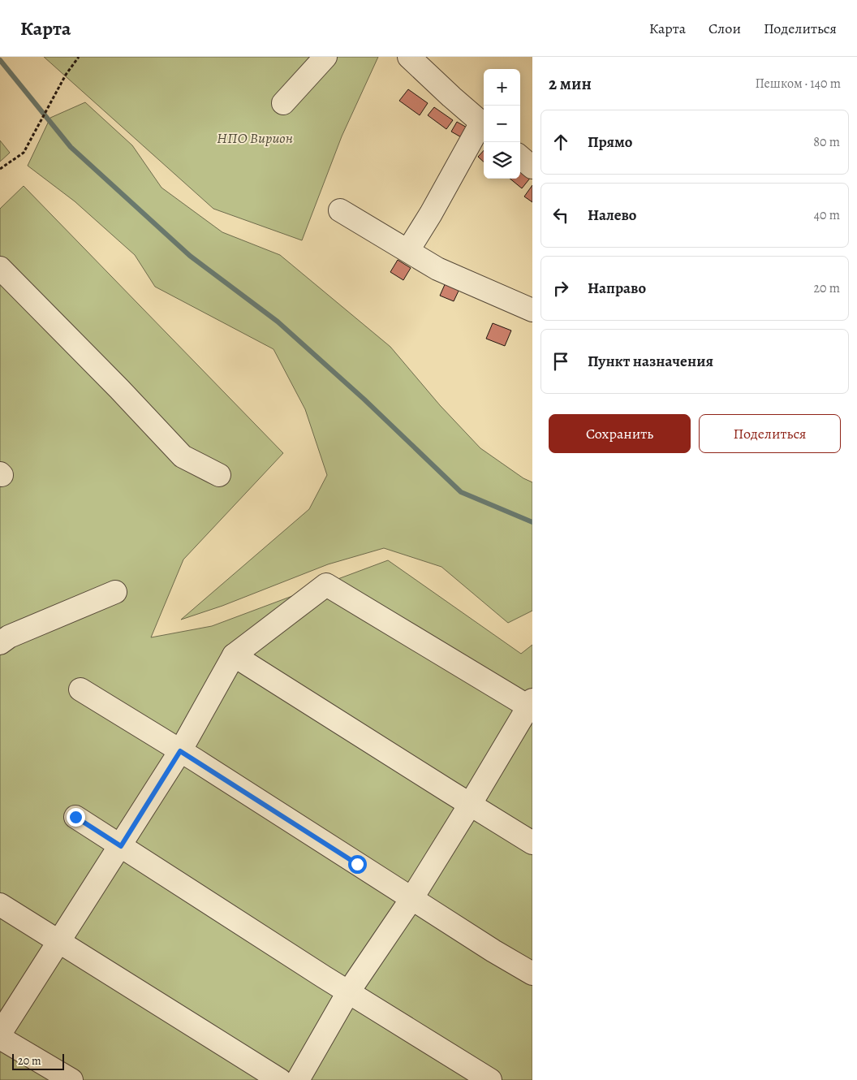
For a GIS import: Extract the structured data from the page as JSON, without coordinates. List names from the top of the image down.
{
  "parks": ["НПО Вирион"],
  "scale_bar": "20 m",
  "page": {
    "header": "Карта",
    "nav": ["Карта", "Слои", "Поделиться"],
    "heading": ["2 мин", "Пешком · 140 m"],
    "map_buttons": ["+", "−"],
    "list": [
      ["Прямо", "80 m"],
      ["Налево", "40 m"],
      ["Направо", "20 m"],
      "Пункт назначения"
    ],
    "buttons": ["Сохранить", "Поделиться"],
    "scale": "20 m"
  }
}
